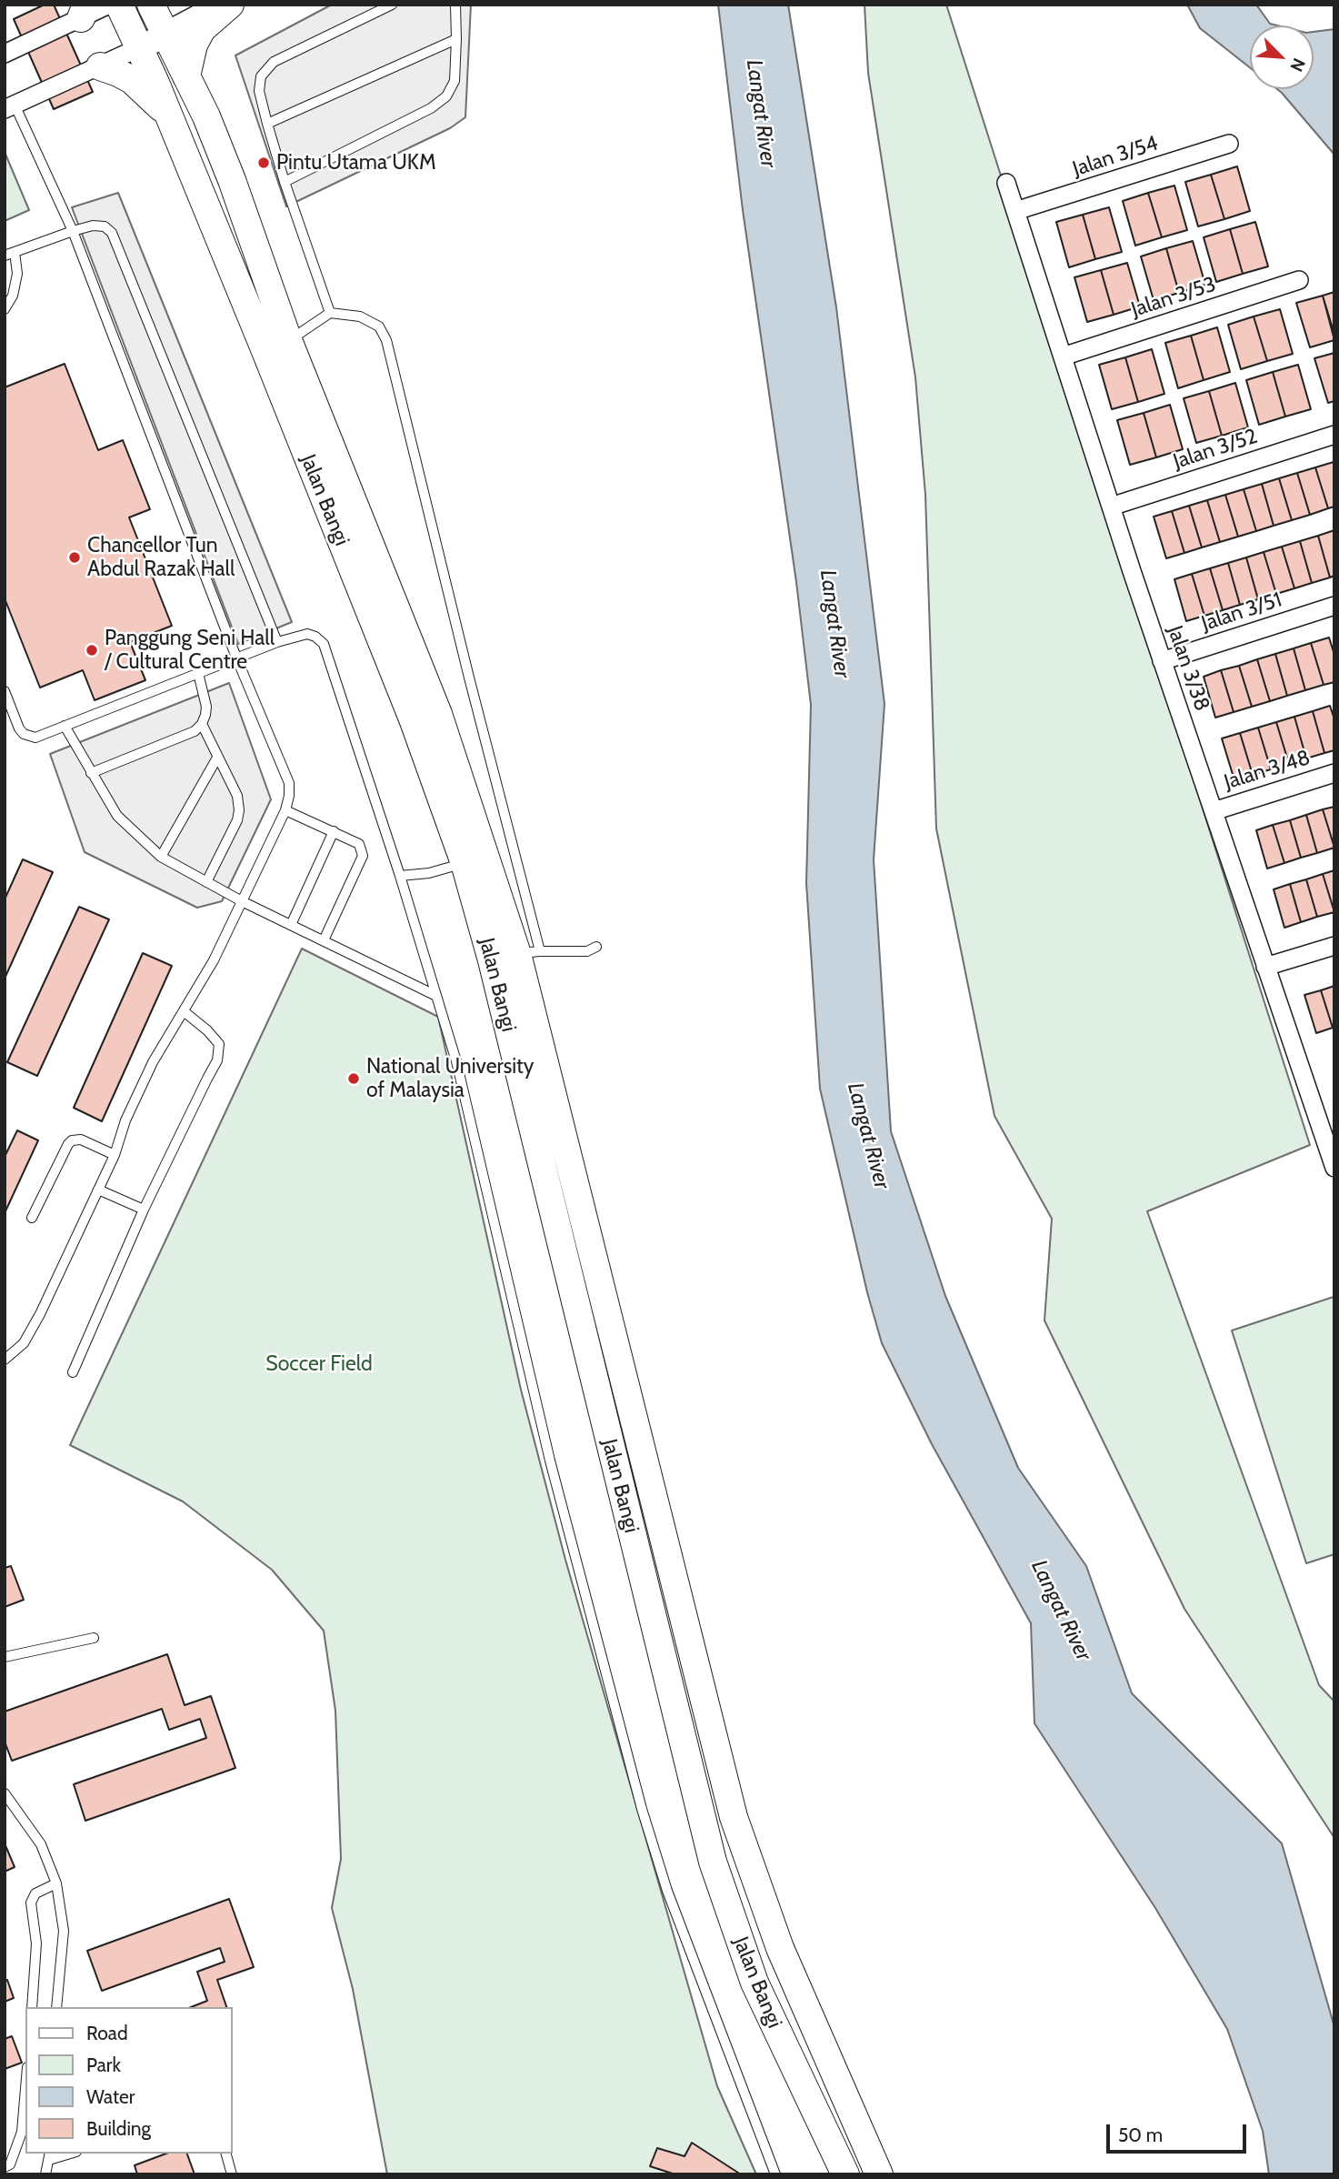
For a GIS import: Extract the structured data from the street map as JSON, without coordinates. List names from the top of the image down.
{
  "streets": {
    "main road": ["Jalan Bangi"],
    "street": [
      "Jalan 3/54",
      "Jalan 3/53",
      "Jalan 3/52",
      "Jalan 3/51",
      "Jalan 3/38",
      "Jalan 3/48"
    ]
  },
  "crossings": [
    ["Jalan 3/54", "Jalan 3/38"],
    ["Jalan 3/53", "Jalan 3/38"],
    ["Jalan 3/52", "Jalan 3/38"],
    ["Jalan 3/51", "Jalan 3/38"],
    ["Jalan 3/38", "Jalan 3/48"]
  ],
  "water": ["Langat River"],
  "parks": ["Soccer Field"],
  "places": [
    "Pintu Utama UKM",
    "Chancellor Tun Abdul Razak Hall",
    "Panggung Seni Hall / Cultural Centre",
    "National University of Malaysia"
  ],
  "legend": [
    "Road",
    "Park",
    "Water",
    "Building"
  ],
  "scale_bar": "50 m",
  "north": "bottom right"
}
